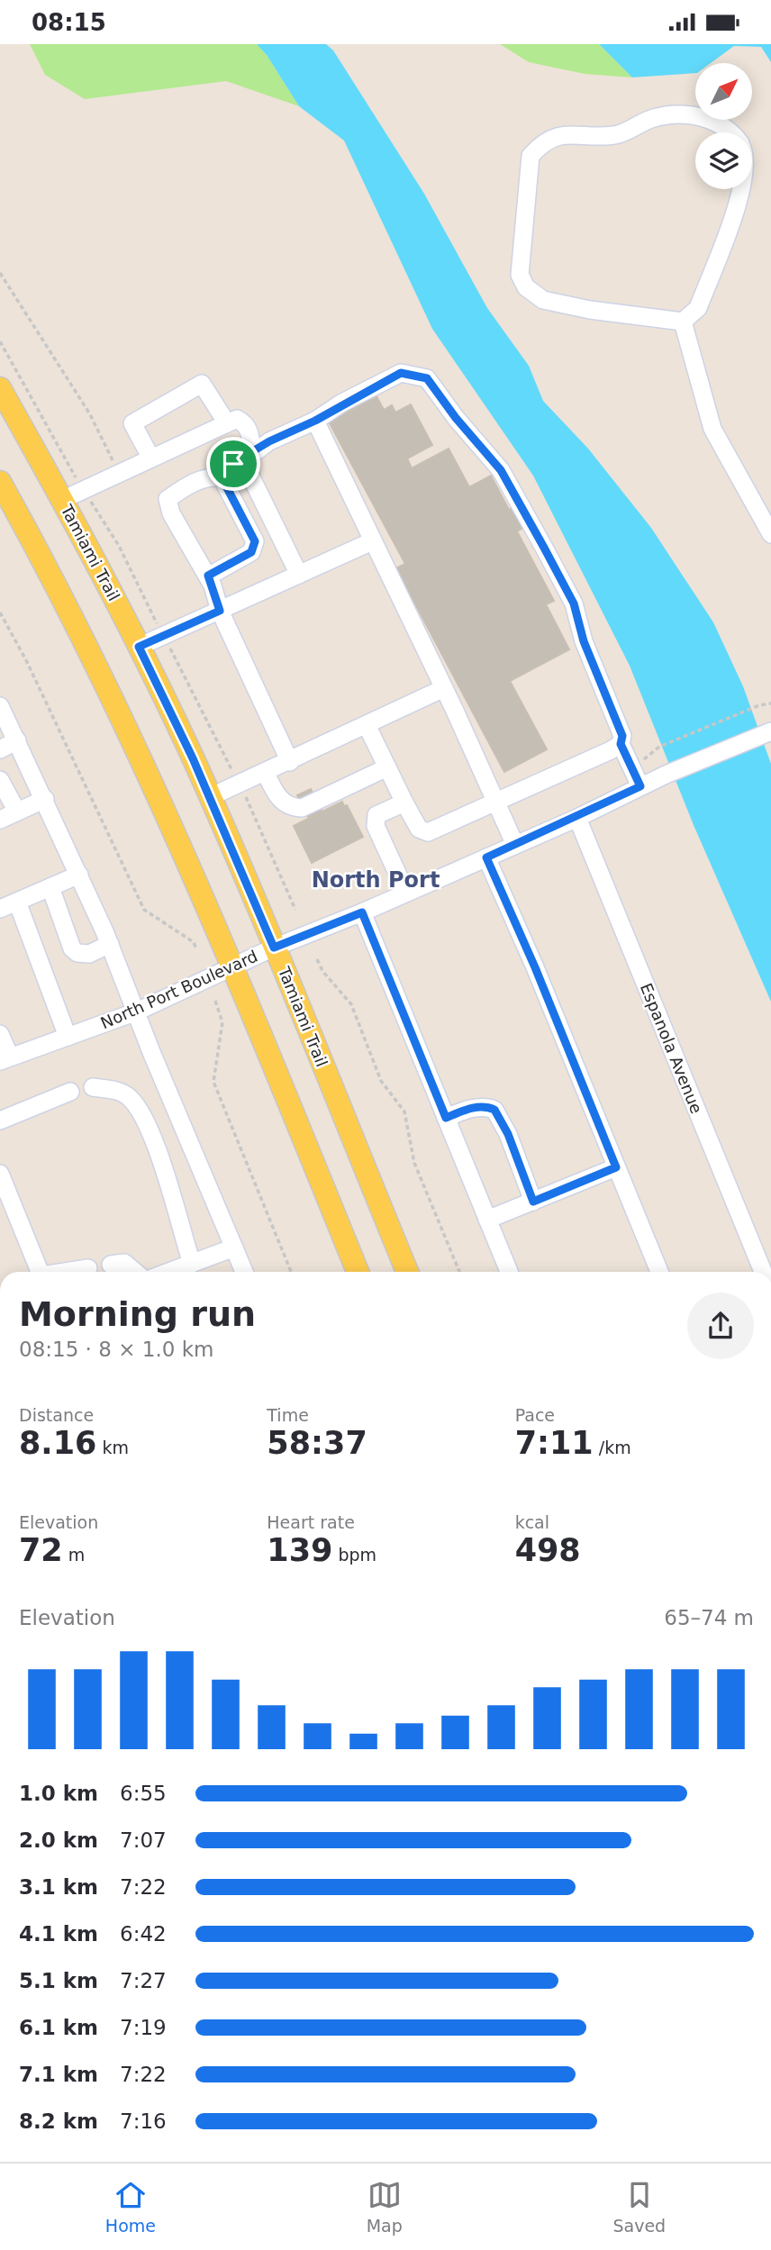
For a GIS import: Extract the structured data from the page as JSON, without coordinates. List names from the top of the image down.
{
  "streets": {
    "main road": ["Tamiami Trail"],
    "street": ["North Port Boulevard", "Espanola Avenue"]
  },
  "crossings": [
    ["Tamiami Trail", "North Port Boulevard"],
    ["North Port Boulevard", "Espanola Avenue"]
  ],
  "districts": ["North Port"],
  "north": "top right",
  "page": {
    "status": "08:15",
    "heading": ["Morning run", "08:15 · 8 × 1.0 km"],
    "stats": [
      ["Distance", "8.16 km"],
      ["Time", "58:37"],
      ["Pace", "7:11 /km"],
      ["Elevation", "72 m"],
      ["Heart rate", "139 bpm"],
      ["kcal", "498"]
    ],
    "chart": ["Elevation", "65–74 m"],
    "list": [
      {
        "name": "1.0 km",
        "note": "6:55"
      },
      {
        "name": "2.0 km",
        "note": "7:07"
      },
      {
        "name": "3.1 km",
        "note": "7:22"
      },
      {
        "name": "4.1 km",
        "note": "6:42"
      },
      {
        "name": "5.1 km",
        "note": "7:27"
      },
      {
        "name": "6.1 km",
        "note": "7:19"
      },
      {
        "name": "7.1 km",
        "note": "7:22"
      },
      {
        "name": "8.2 km",
        "note": "7:16"
      }
    ],
    "tabs": ["Home", "Map", "Saved"]
  }
}
